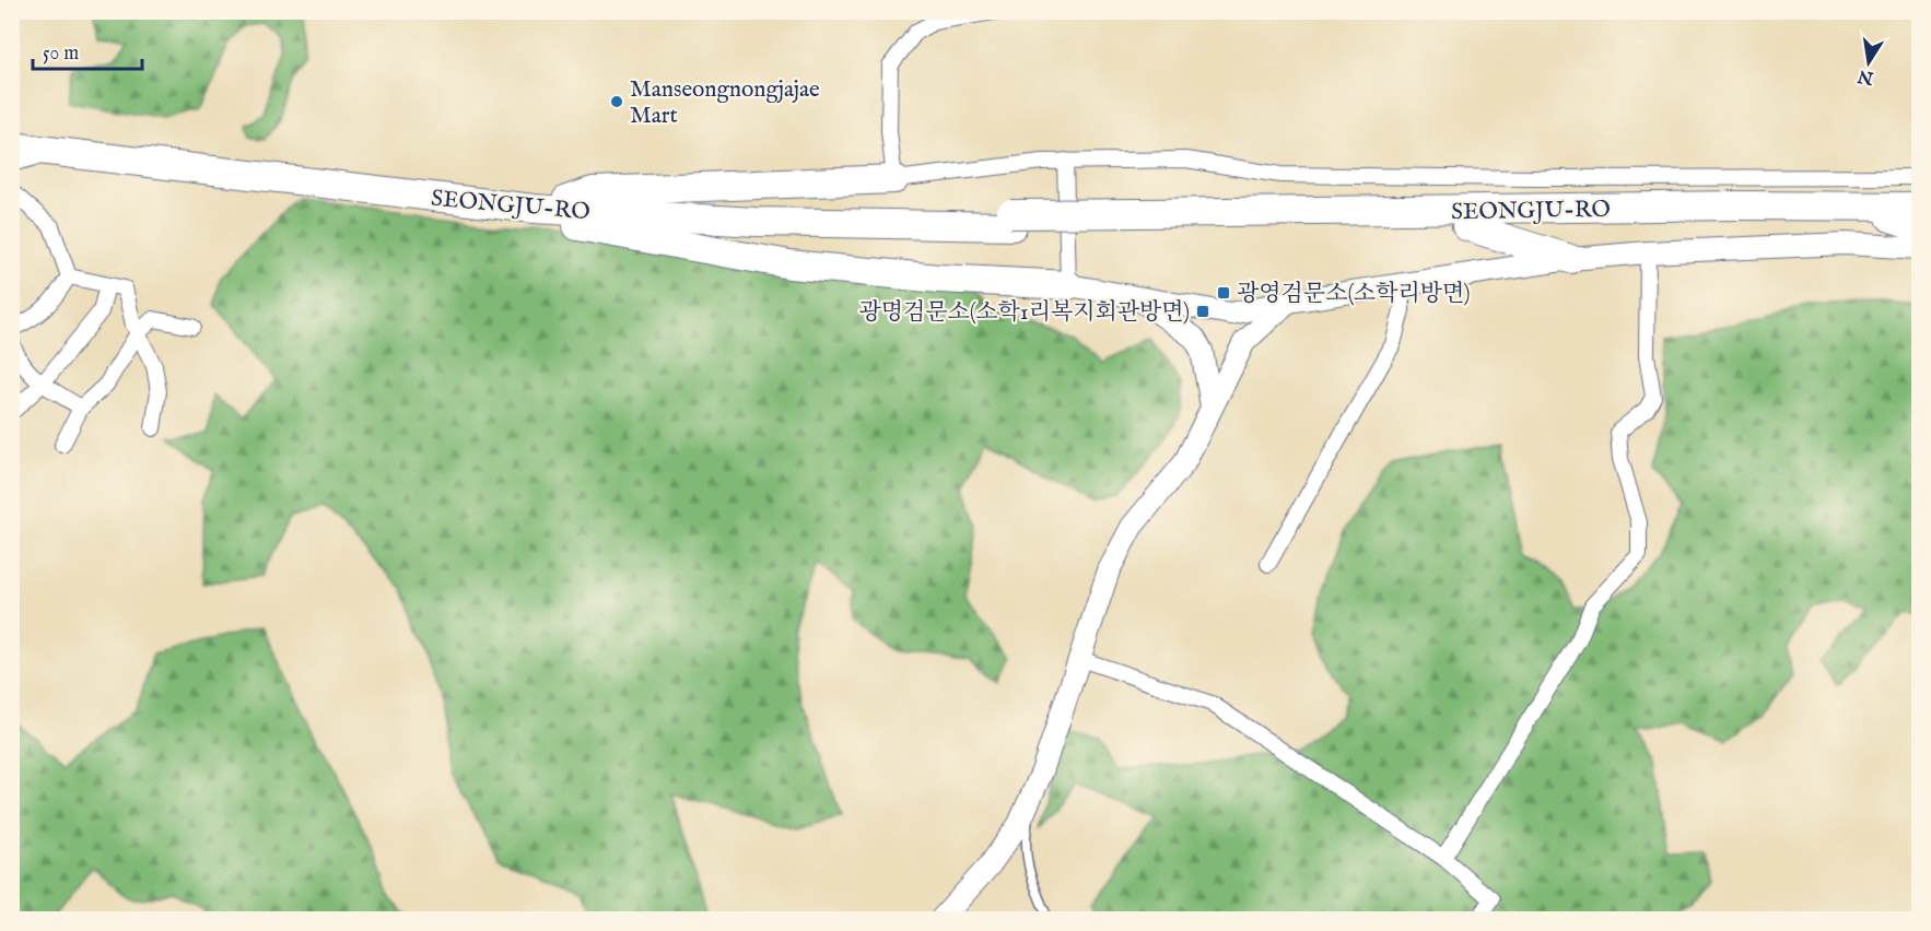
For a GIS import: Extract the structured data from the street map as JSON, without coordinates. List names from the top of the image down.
{
  "streets": {
    "highway": ["SEONGJU-RO"]
  },
  "places": {
    "other": ["Manseongnongjajae Mart"],
    "transit": ["광영검문소(소학리방면)", "광명검문소(소학1리복지회관방면)"]
  },
  "scale_bar": "50 m",
  "north": "bottom"
}
